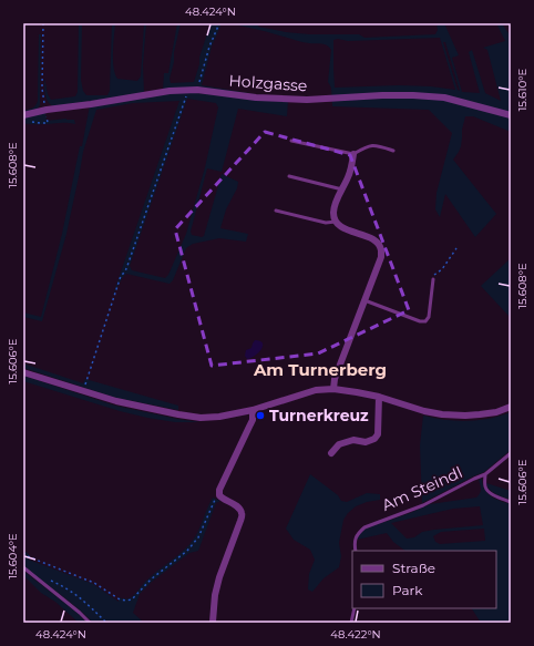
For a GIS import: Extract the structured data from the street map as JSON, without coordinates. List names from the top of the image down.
{
  "streets": {
    "street": ["Holzgasse"],
    "lane": ["Am Steindl"]
  },
  "districts": ["Am Turnerberg"],
  "places": ["Turnerkreuz"],
  "legend": ["Straße", "Park"],
  "coordinates": [
    "48.424°N",
    "15.610°E",
    "15.608°E",
    "15.606°E",
    "15.604°E",
    "48.422°N"
  ]
}
